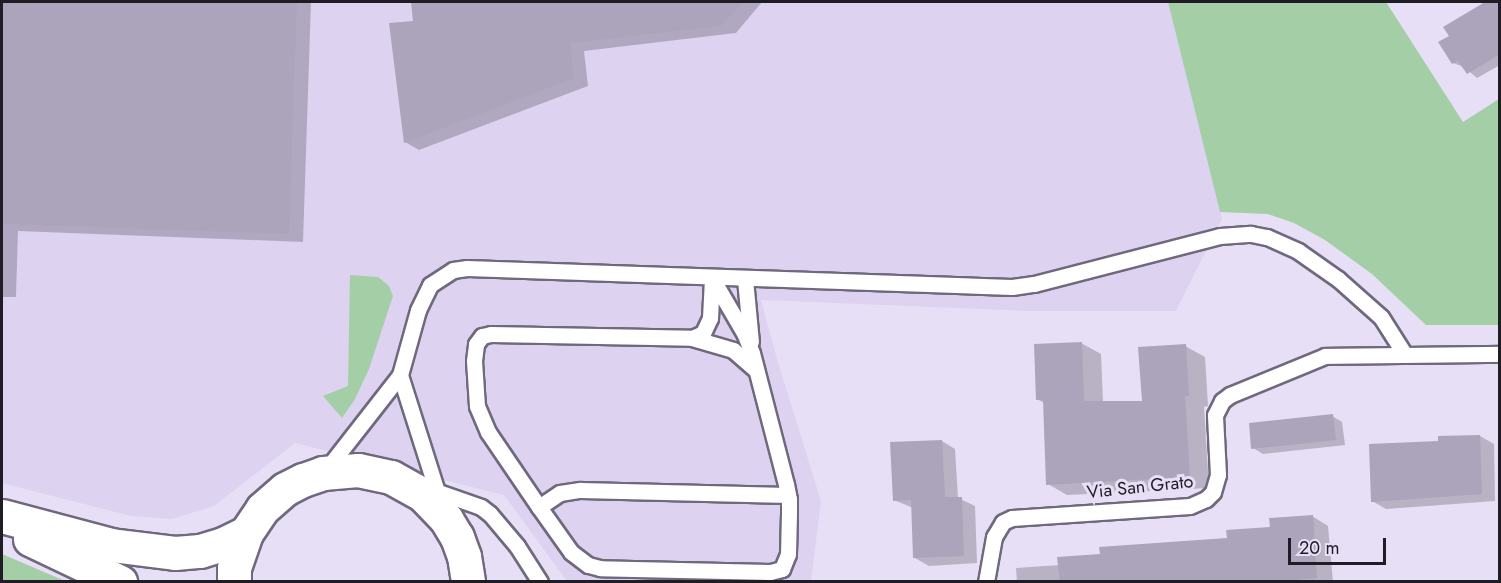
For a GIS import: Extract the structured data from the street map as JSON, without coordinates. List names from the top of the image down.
{
  "streets": {
    "lane": ["Via San Grato"]
  },
  "scale_bar": "20 m"
}
